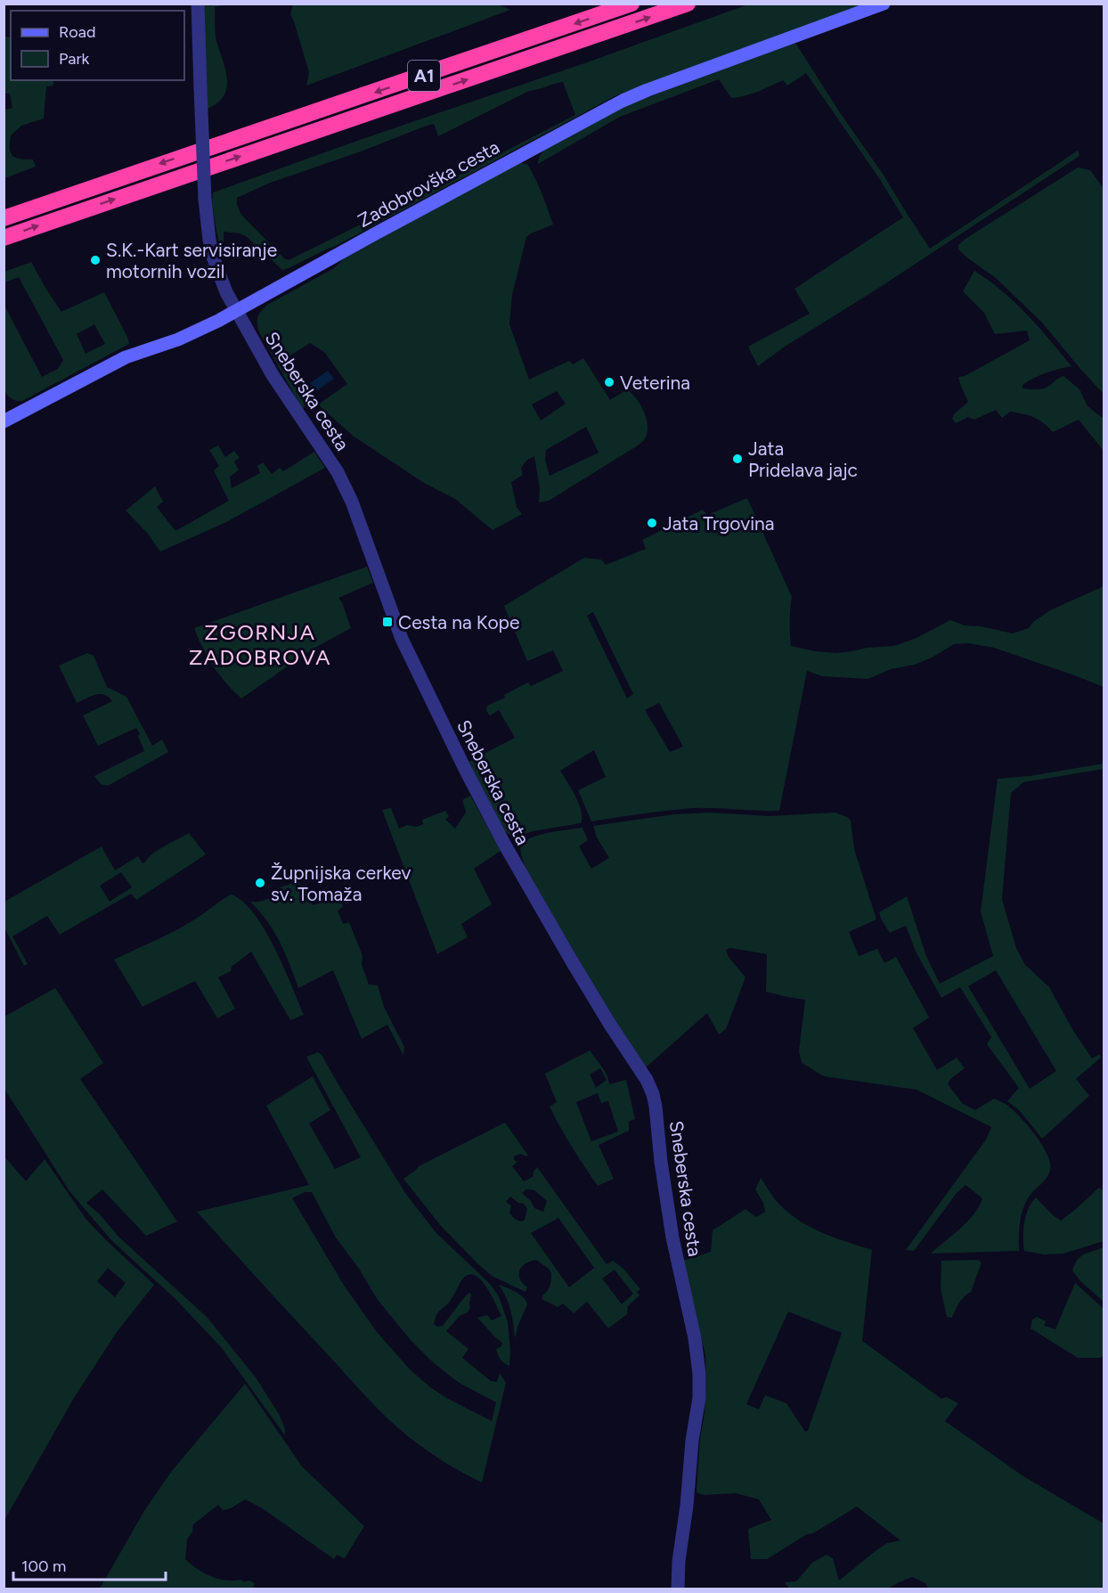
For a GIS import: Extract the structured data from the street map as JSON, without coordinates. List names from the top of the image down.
{
  "streets": {
    "highway": ["A1"],
    "main road": ["Zadobrovška cesta"],
    "street": ["Sneberska cesta"]
  },
  "crossings": [
    ["Zadobrovška cesta", "Sneberska cesta"]
  ],
  "districts": ["ZGORNJA ZADOBROVA"],
  "places": {
    "other": [
      "S.K.-Kart servisiranje motornih vozil",
      "Veterina",
      "Jata Pridelava jajc",
      "Jata Trgovina",
      "Župnijska cerkev sv. Tomaža"
    ],
    "transit": ["Cesta na Kope"]
  },
  "legend": ["Road", "Park"],
  "scale_bar": "100 m"
}
